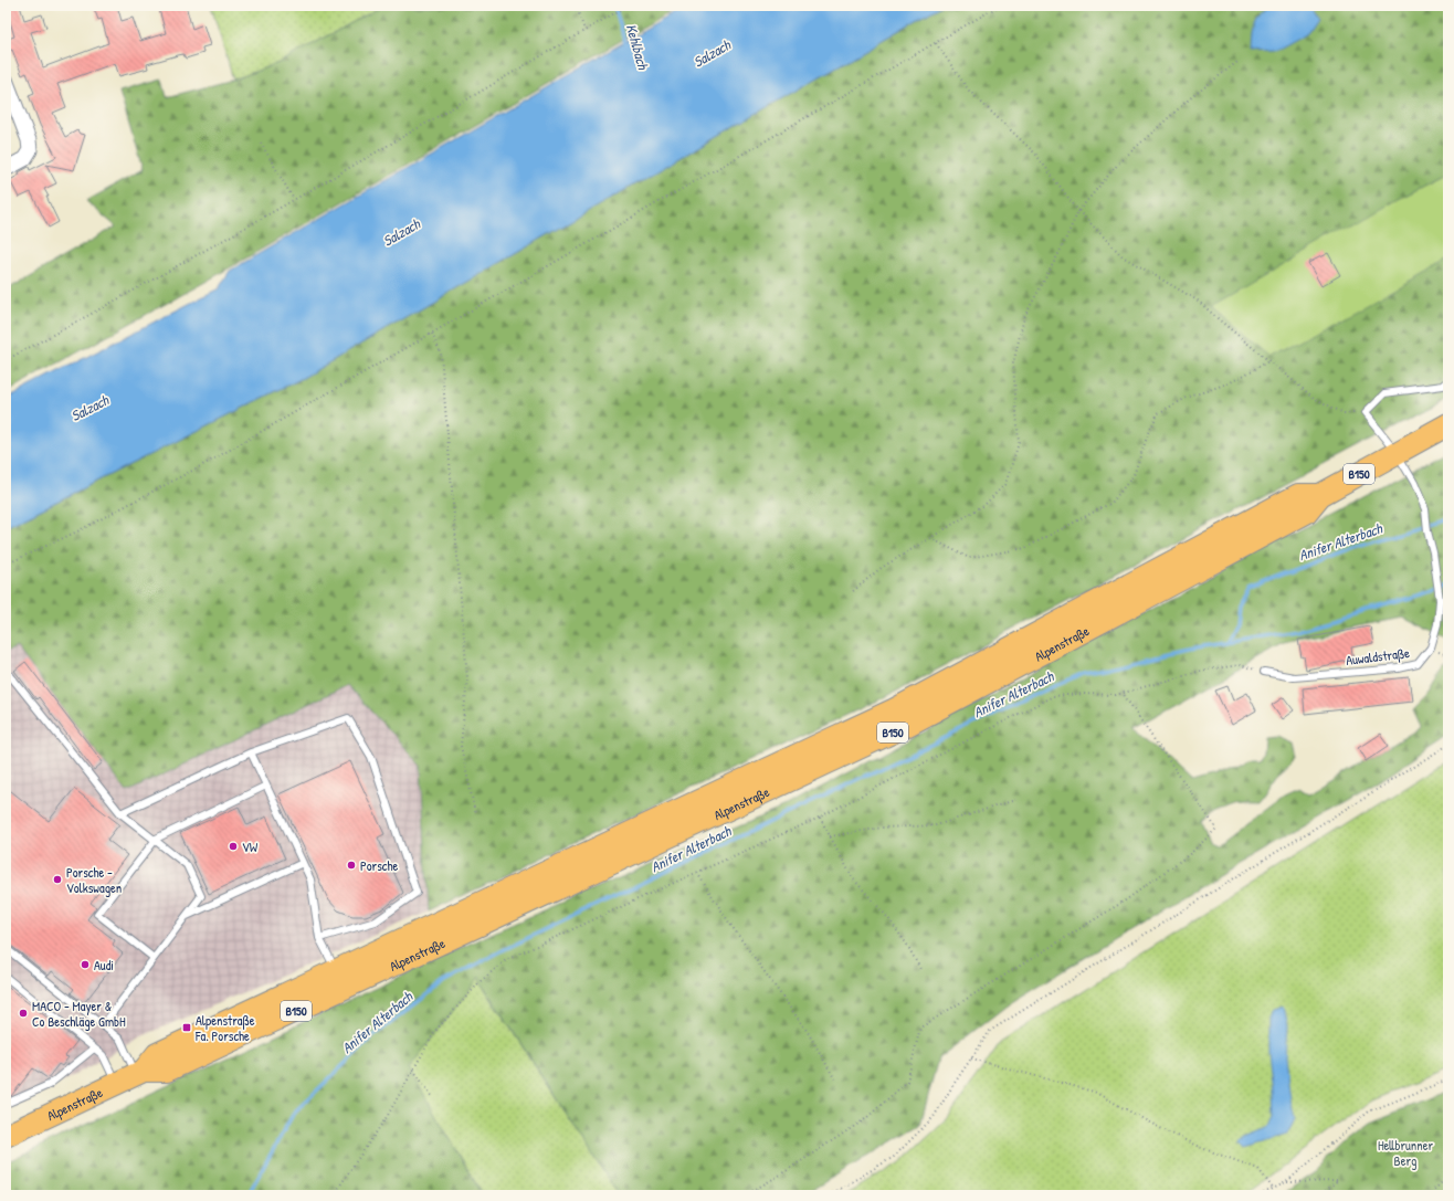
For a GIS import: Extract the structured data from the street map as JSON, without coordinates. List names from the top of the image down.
{
  "streets": {
    "main road": ["B150", "Alpenstraße"],
    "lane": ["Auwaldstraße"]
  },
  "crossings": [
    ["Alpenstraße", "Auwaldstraße"]
  ],
  "water": ["Kehlbach", "Salzach", "Anifer Alterbach"],
  "parks": ["Hellbrunner Berg"],
  "places": {
    "other": [
      "VW",
      "Porsche",
      "Porsche - Volkswagen",
      "Audi",
      "MACO - Mayer & Co Beschläge GmbH"
    ],
    "transit": ["Alpenstraße Fa. Porsche"]
  }
}
